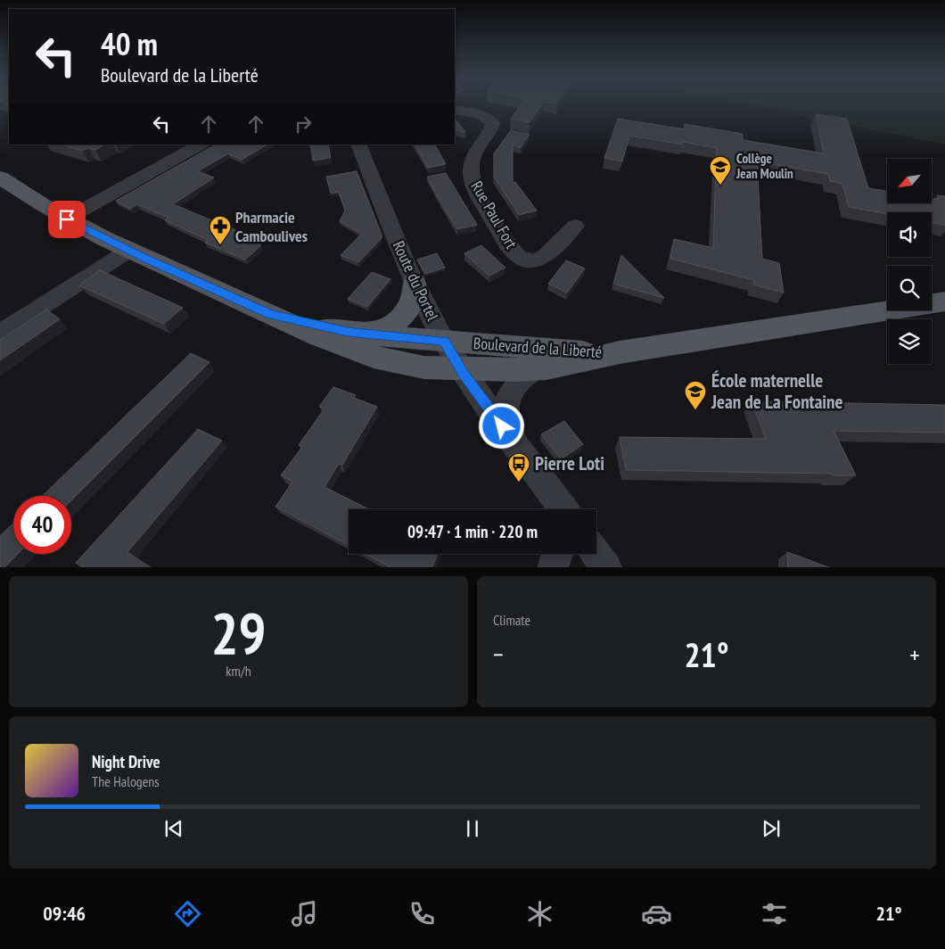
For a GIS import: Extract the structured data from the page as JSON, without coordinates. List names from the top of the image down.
{
  "streets": {
    "main road": ["Boulevard de la Liberté"],
    "street": ["Rue Paul Fort", "Route du Portel"]
  },
  "crossings": [
    ["Route du Portel", "Boulevard de la Liberté"]
  ],
  "places": {
    "school or university": ["Collège Jean Moulin", "École maternelle Jean de La Fontaine"],
    "pharmacy": ["Pharmacie Camboulives"],
    "bus stop": ["Pierre Loti"]
  },
  "north": "bottom left",
  "page": {
    "turn": ["40 m", "Boulevard de la Liberté"],
    "limit": "40",
    "trip": "09:47 · 1 min · 220 m",
    "tile": [
      ["29", "km/h"],
      "Climate"
    ],
    "heat": ["−", "21°", "+"],
    "song": ["Night Drive", "The Halogens"],
    "tabs": ["09:46", "21°"]
  }
}
